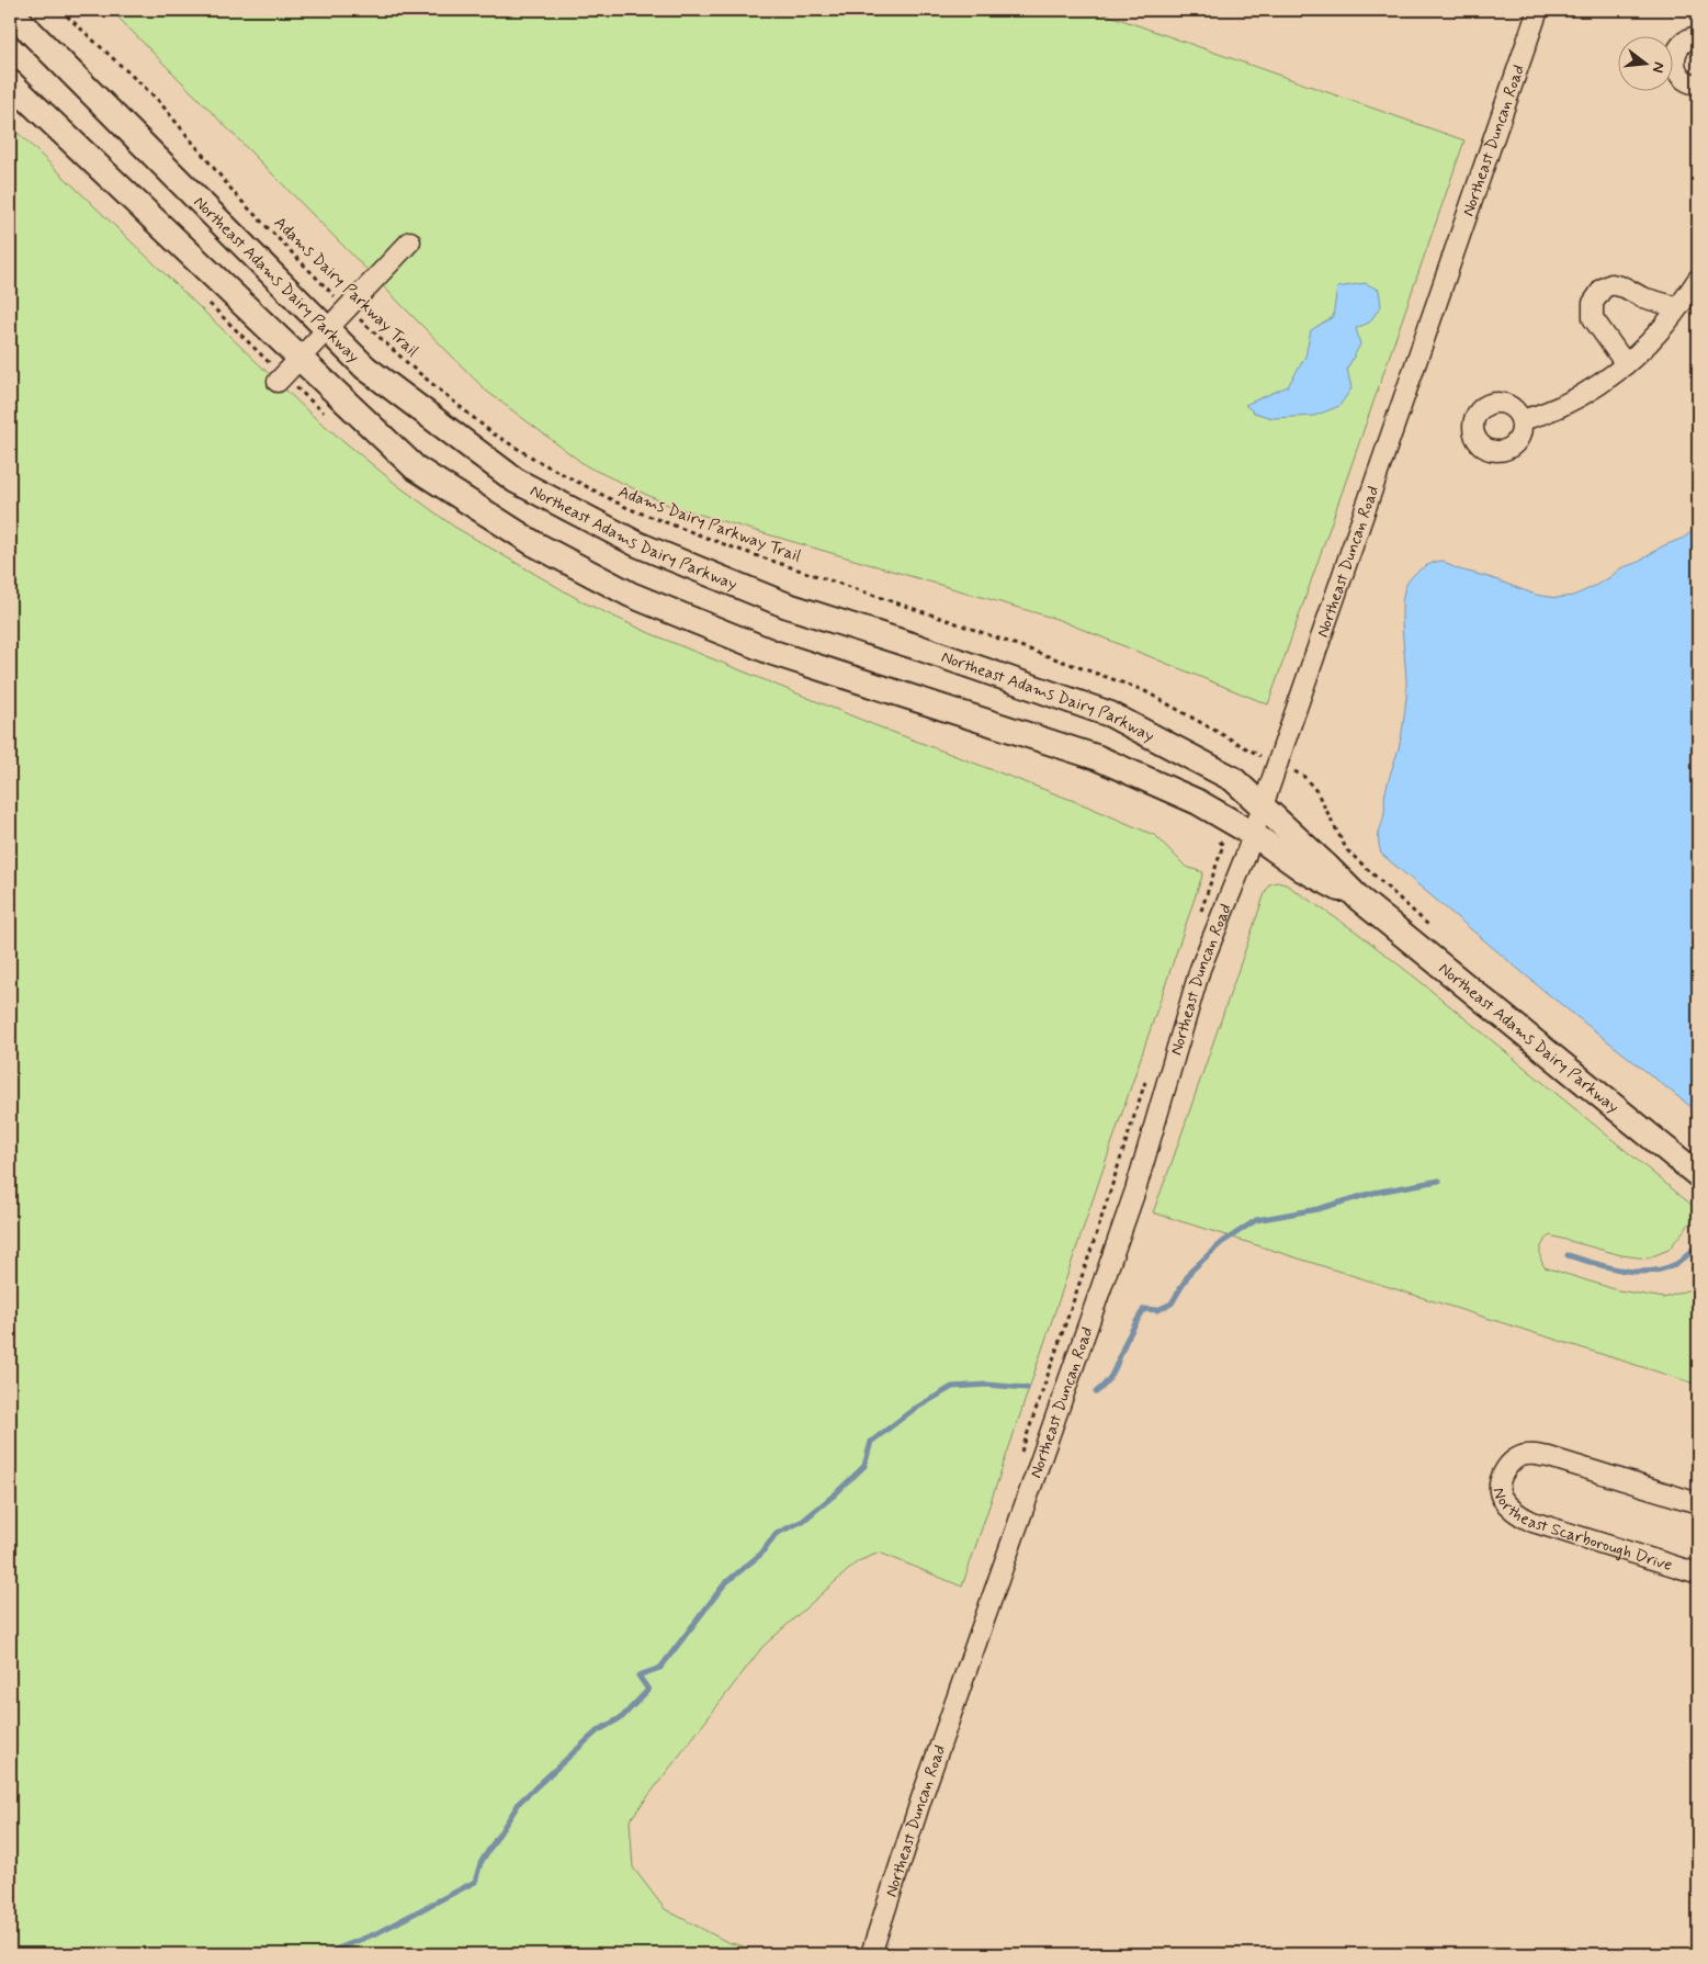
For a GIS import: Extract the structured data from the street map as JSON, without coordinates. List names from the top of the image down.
{
  "streets": {
    "main road": ["Northeast Adams Dairy Parkway"],
    "street": ["Northeast Duncan Road", "Northeast Scarborough Drive"],
    "path": ["Adams Dairy Parkway Trail"]
  },
  "crossings": [
    ["Northeast Duncan Road", "Northeast Adams Dairy Parkway"]
  ],
  "north": "right"
}
